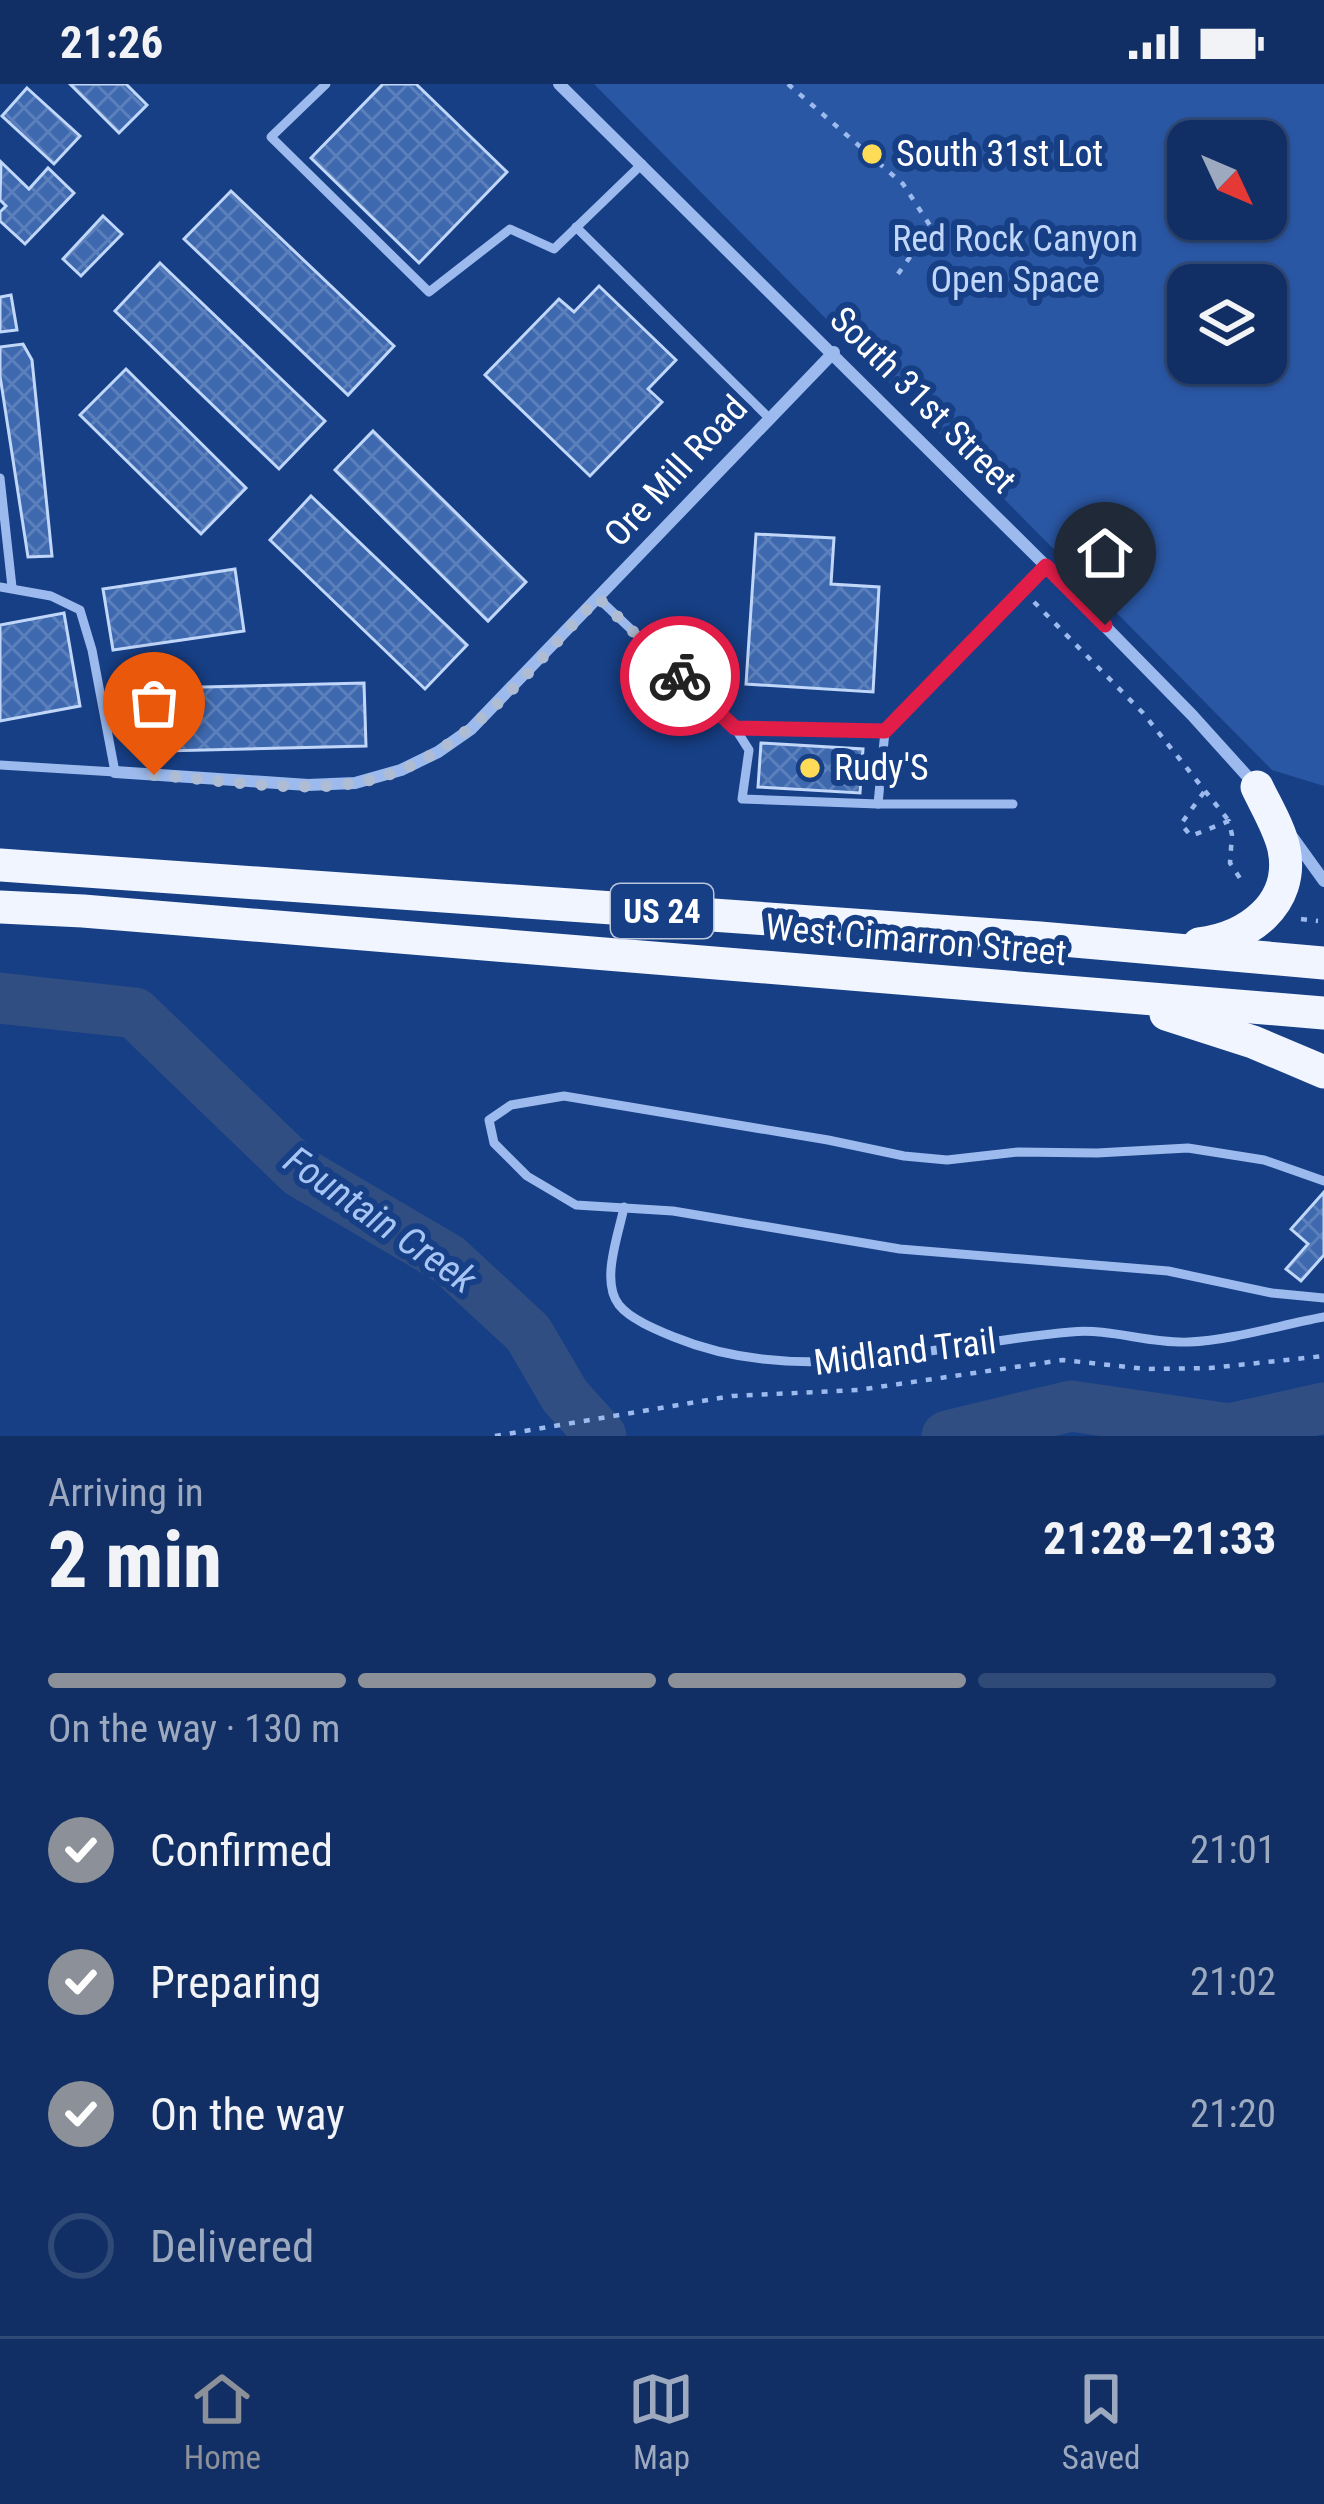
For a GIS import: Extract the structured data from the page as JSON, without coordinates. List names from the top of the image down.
{
  "streets": {
    "highway": ["US 24", "West Cimarron Street"],
    "street": ["South 31st Street", "Ore Mill Road"],
    "path": ["Midland Trail"]
  },
  "crossings": [
    ["South 31st Street", "Ore Mill Road"]
  ],
  "water": ["Fountain Creek"],
  "parks": ["Red Rock Canyon Open Space"],
  "places": ["South 31st Lot", "Rudy'S"],
  "north": "bottom right",
  "page": {
    "status": "21:26",
    "heading": ["2 min", "Arriving in", "21:28–21:33"],
    "bar": "On the way · 130 m",
    "list": [
      ["Confirmed", "21:01"],
      ["Preparing", "21:02"],
      ["On the way", "21:20"],
      "Delivered"
    ],
    "tabs": ["Home", "Map", "Saved"]
  }
}
